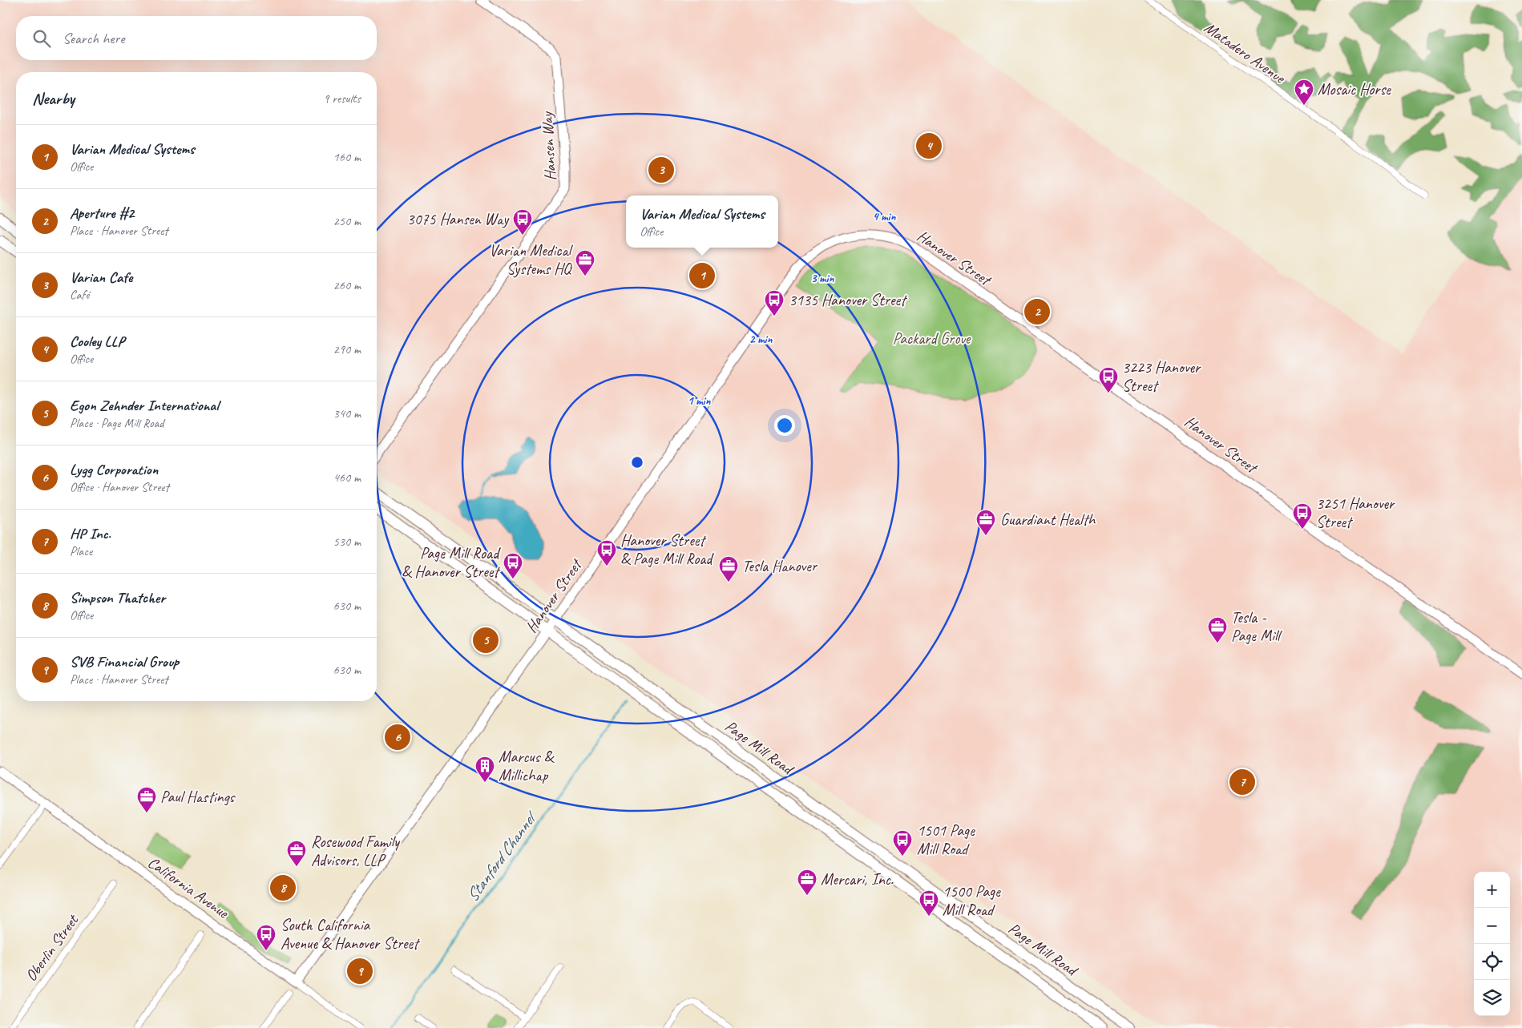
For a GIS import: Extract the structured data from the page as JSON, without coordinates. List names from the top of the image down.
{
  "streets": {
    "main road": ["Page Mill Road"],
    "street": [
      "Matadero Avenue",
      "Hansen Way",
      "Hanover Street",
      "California Avenue",
      "Oberlin Street"
    ]
  },
  "crossings": [
    ["Hanover Street", "Page Mill Road"],
    ["Hanover Street", "California Avenue"]
  ],
  "water": ["Stanford Channel"],
  "parks": ["Packard Grove"],
  "places": {
    "place": ["Mosaic Horse"],
    "bus stop": [
      "3075 Hansen Way",
      "3135 Hanover Street",
      "3223 Hanover Street",
      "3251 Hanover Street",
      "Hanover Street & Page Mill Road",
      "Page Mill Road & Hanover Street",
      "1501 Page Mill Road",
      "1500 Page Mill Road",
      "South California Avenue & Hanover Street"
    ],
    "office": [
      "Varian Medical Systems HQ",
      "Guardiant Health",
      "Tesla Hanover",
      "Tesla - Page Mill",
      "Paul Hastings",
      "Rosewood Family Advisors, LLP",
      "Mercari, Inc."
    ],
    "building": ["Marcus & Millichap"]
  },
  "page": {
    "search": "Search here",
    "heading": ["Nearby", "9 results"],
    "list": [
      {
        "mark": "1",
        "name": "Varian Medical Systems",
        "note": "Office",
        "value": "160 m"
      },
      {
        "mark": "2",
        "name": "Aperture #2",
        "note": "Place · Hanover Street",
        "value": "250 m"
      },
      {
        "mark": "3",
        "name": "Varian Cafe",
        "note": "Café",
        "value": "260 m"
      },
      {
        "mark": "4",
        "name": "Cooley LLP",
        "note": "Office",
        "value": "290 m"
      },
      {
        "mark": "5",
        "name": "Egon Zehnder International",
        "note": "Place · Page Mill Road",
        "value": "340 m"
      },
      {
        "mark": "6",
        "name": "Lygg Corporation",
        "note": "Office · Hanover Street",
        "value": "460 m"
      },
      {
        "mark": "7",
        "name": "HP Inc.",
        "note": "Place",
        "value": "530 m"
      },
      {
        "mark": "8",
        "name": "Simpson Thatcher",
        "note": "Office",
        "value": "630 m"
      },
      {
        "mark": "9",
        "name": "SVB Financial Group",
        "note": "Place · Hanover Street",
        "value": "630 m"
      }
    ],
    "pins": [
      "4",
      "3",
      "1",
      "2",
      "5",
      "6",
      "7",
      "8",
      "9"
    ],
    "popup": ["Varian Medical Systems", "Office"],
    "map_buttons": ["+", "−"]
  },
  "rings": [
    "4 min",
    "3 min",
    "2 min",
    "1 min"
  ]
}
